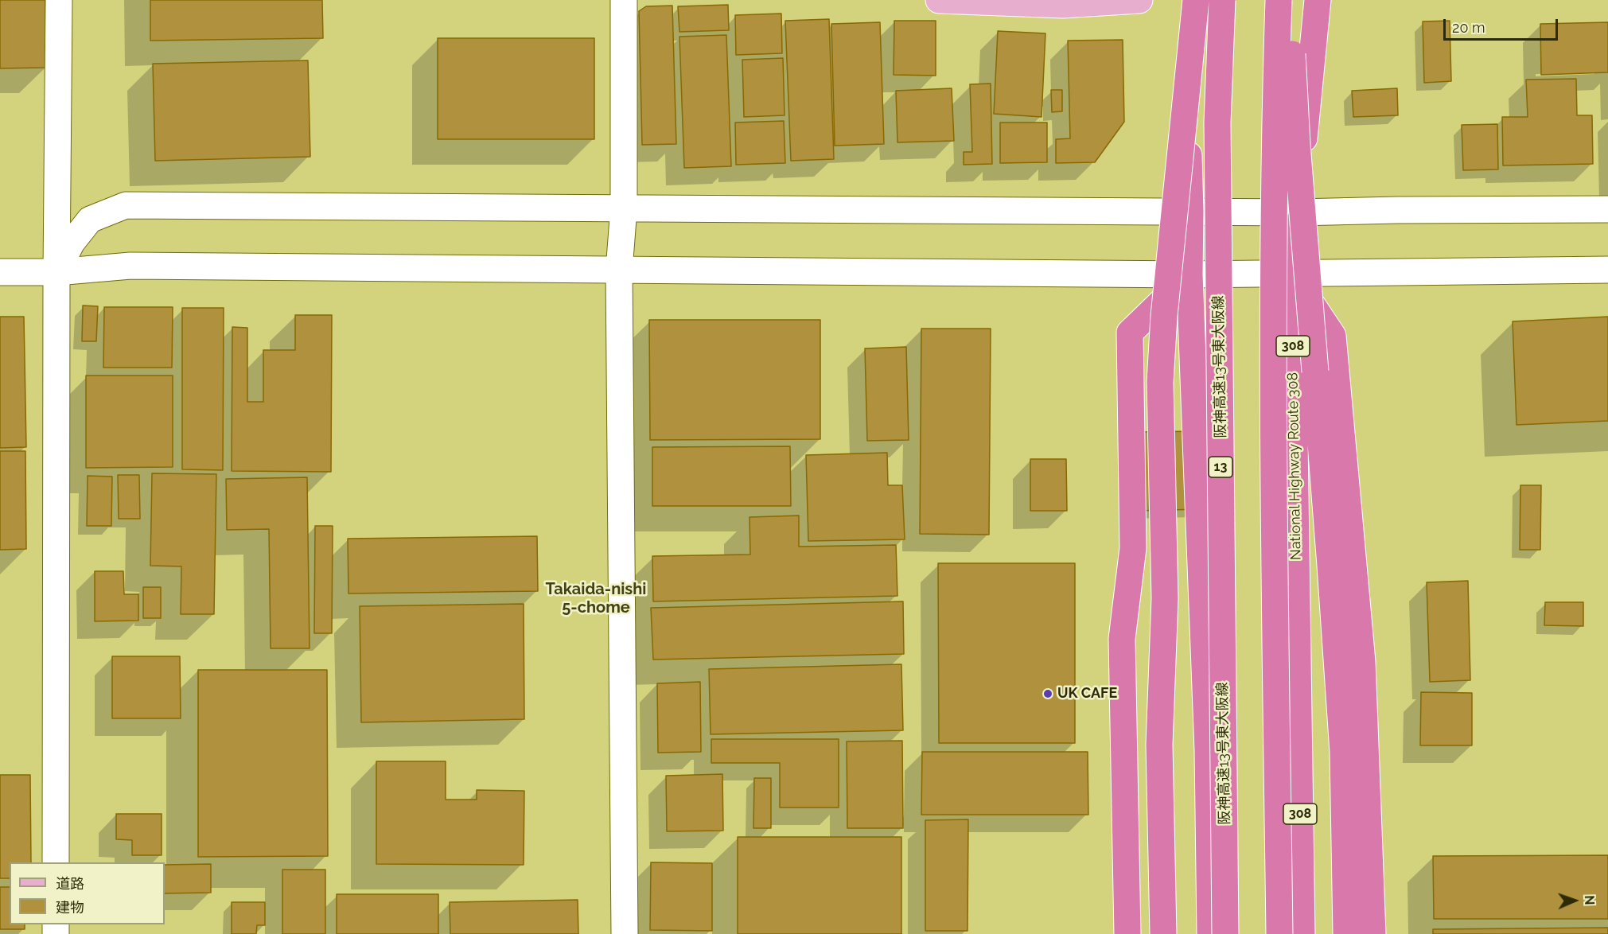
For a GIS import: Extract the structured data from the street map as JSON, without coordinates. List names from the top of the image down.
{
  "streets": {
    "highway": [
      "308",
      "阪神高速13号東大阪線",
      "National Highway Route 308",
      "13"
    ]
  },
  "districts": ["Takaida-nishi 5-chome"],
  "places": ["UK CAFE"],
  "legend": ["道路", "建物"],
  "scale_bar": "20 m",
  "north": "right"
}
